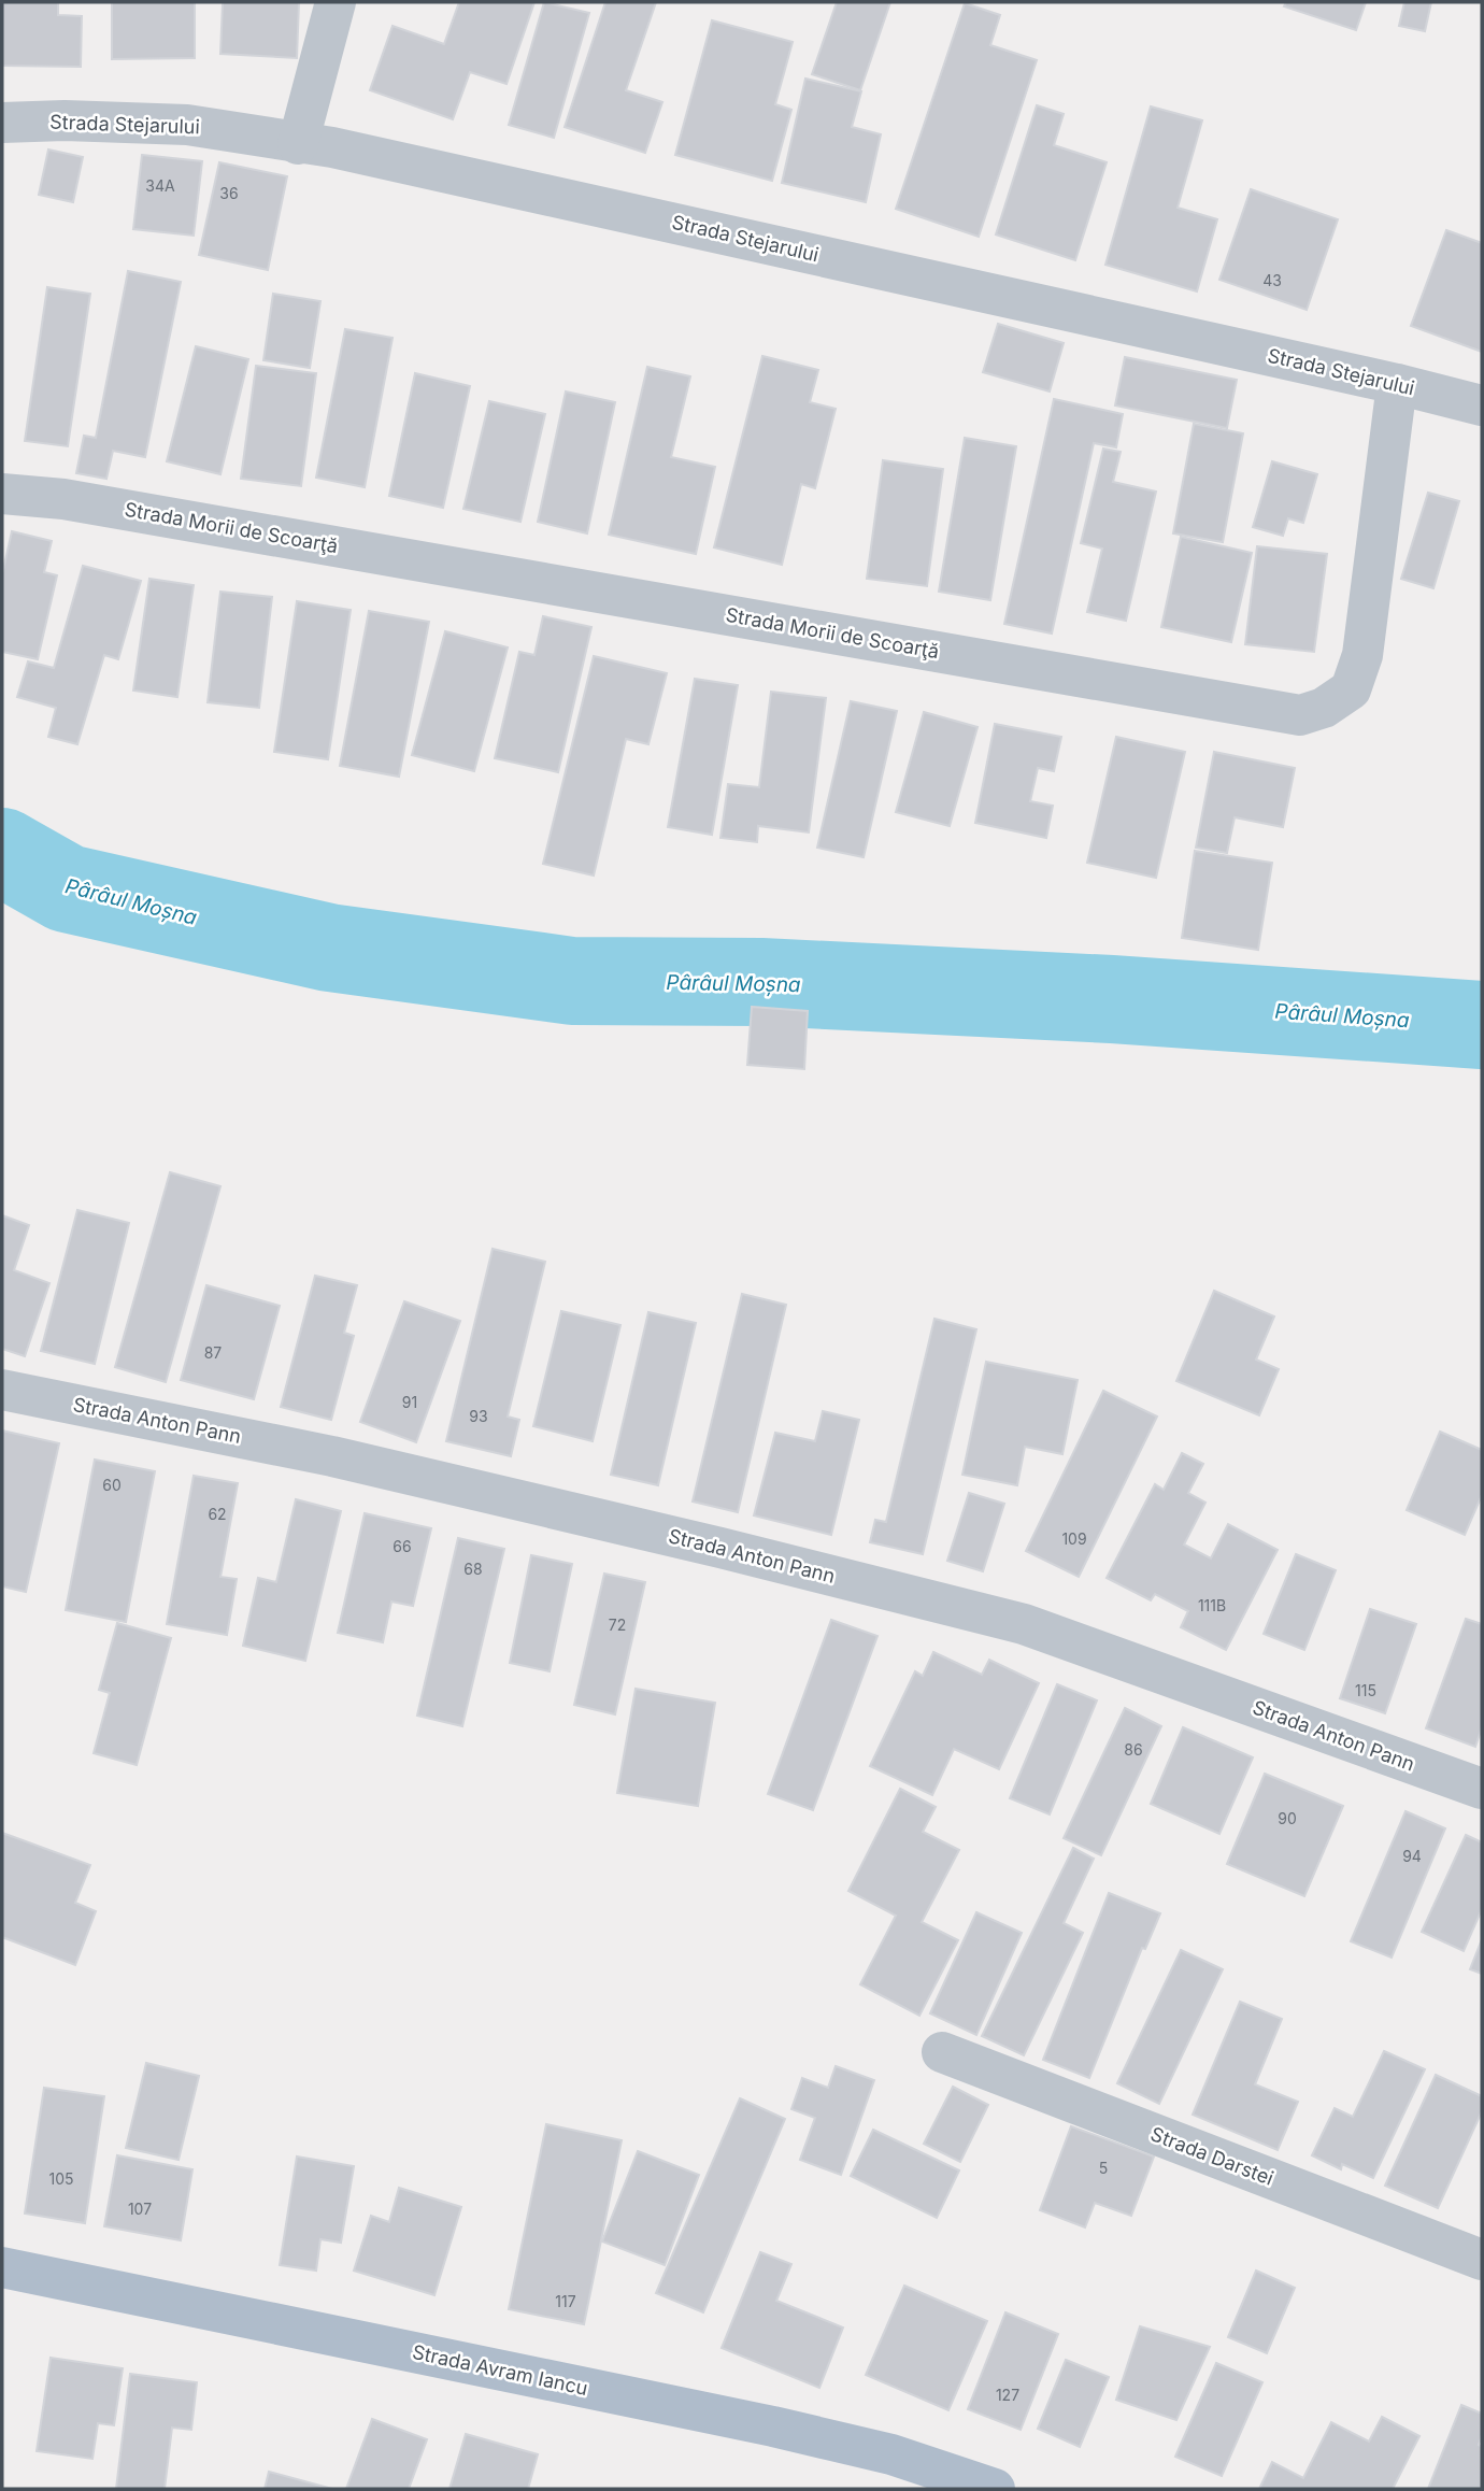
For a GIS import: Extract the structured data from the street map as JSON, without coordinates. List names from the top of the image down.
{
  "streets": {
    "main road": ["Strada Avram Iancu"],
    "street": [
      "Strada Stejarului",
      "Strada Morii de Scoarţă",
      "Strada Anton Pann",
      "Strada Darstei"
    ]
  },
  "crossings": [
    ["Strada Stejarului", "Strada Morii de Scoarţă"]
  ],
  "water": ["Pârâul Moșna"],
  "house_numbers": [
    "34A",
    "36",
    "43",
    "87",
    "91",
    "93",
    "60",
    "62",
    "109",
    "66",
    "68",
    "111B",
    "72",
    "115",
    "86",
    "90",
    "94",
    "5",
    "105",
    "107",
    "117",
    "127"
  ]
}
